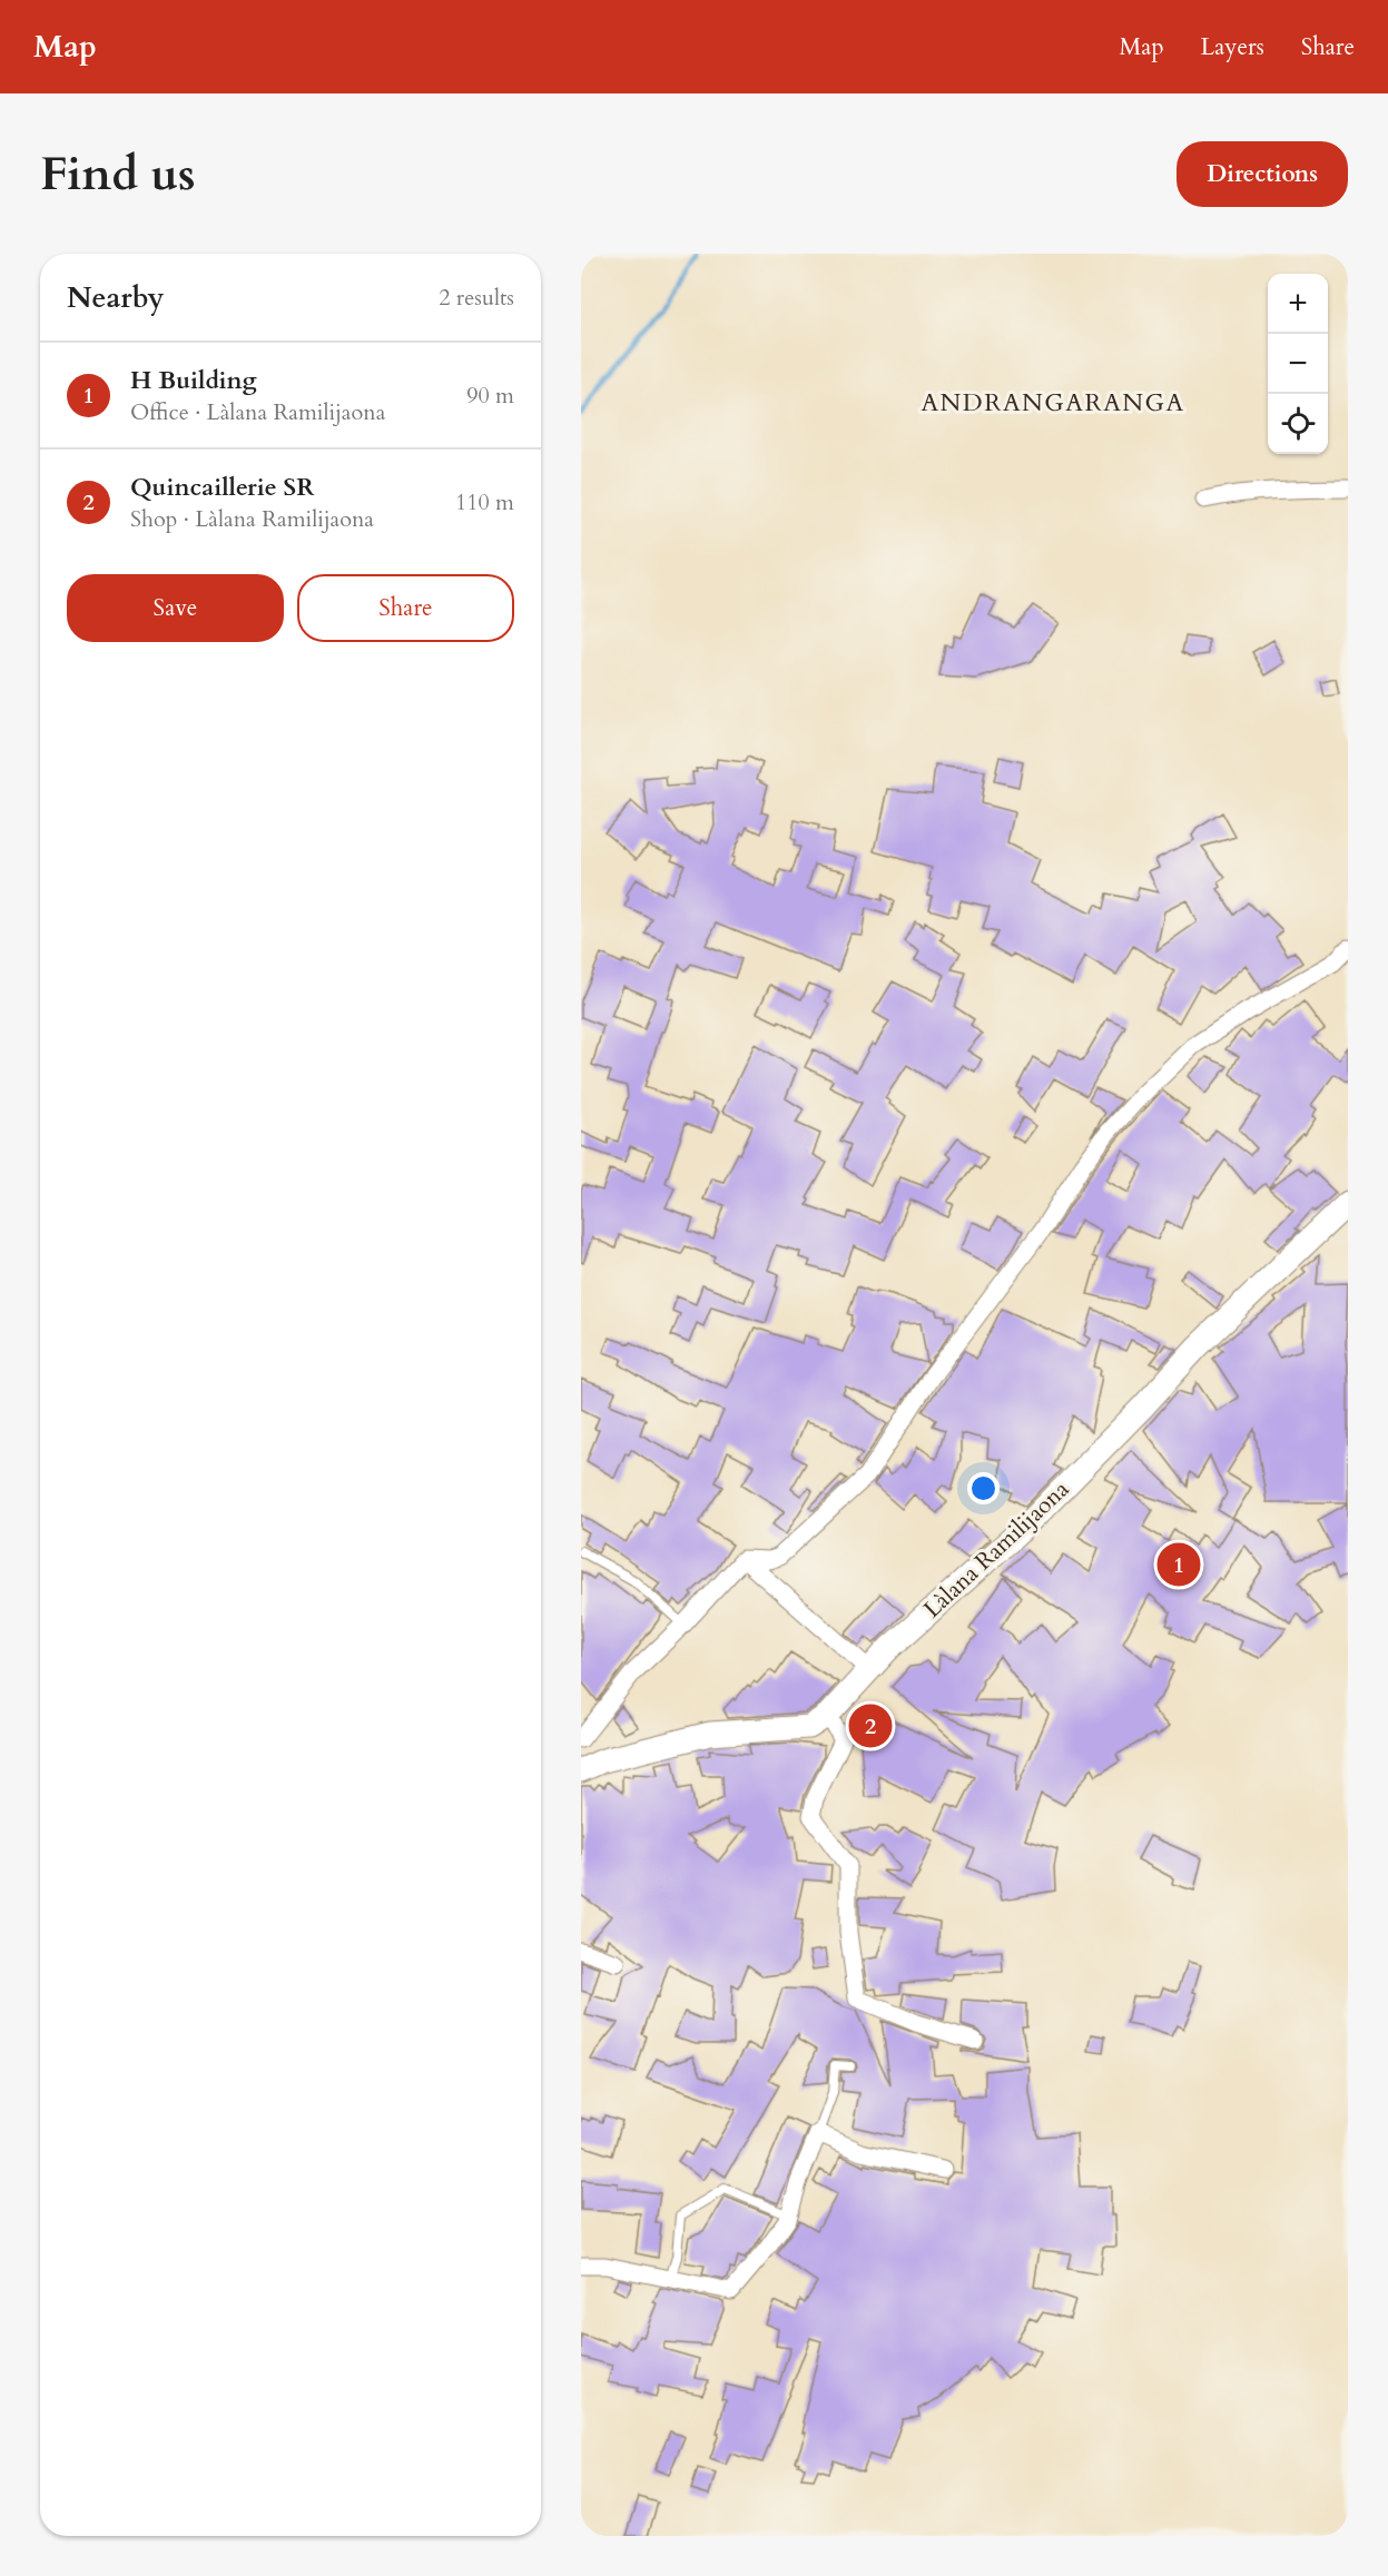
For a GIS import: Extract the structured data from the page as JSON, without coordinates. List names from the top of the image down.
{
  "streets": {
    "street": ["Làlana Ramilijaona"]
  },
  "districts": ["ANDRANGARANGA"],
  "page": {
    "header": "Map",
    "nav": ["Map", "Layers", "Share"],
    "buttons": [
      "Directions",
      ["Save", "Share"]
    ],
    "title": "Find us",
    "heading": ["Nearby", "2 results"],
    "map_buttons": ["+", "−"],
    "list": [
      {
        "mark": "1",
        "name": "H Building",
        "note": "Office · Làlana Ramilijaona",
        "value": "90 m"
      },
      {
        "mark": "2",
        "name": "Quincaillerie SR",
        "note": "Shop · Làlana Ramilijaona",
        "value": "110 m"
      }
    ],
    "pins": ["1", "2"]
  }
}
